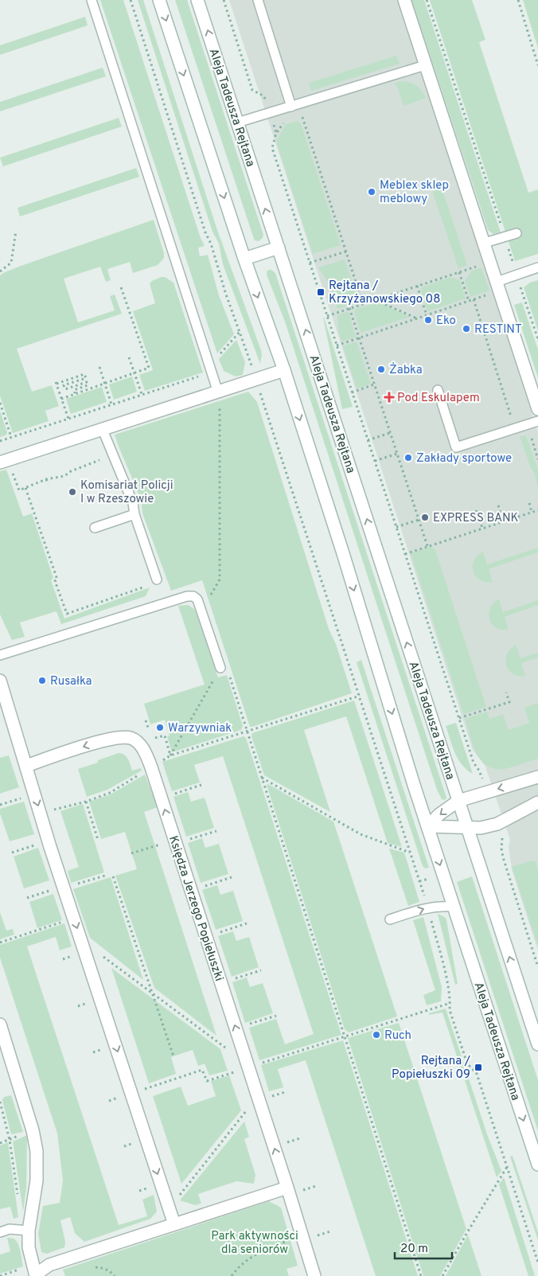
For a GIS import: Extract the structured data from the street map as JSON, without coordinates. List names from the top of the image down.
{
  "streets": {
    "street": ["Aleja Tadeusza Rejtana", "Księdza Jerzego Popiełuszki"]
  },
  "one_way": ["Księdza Jerzego Popiełuszki"],
  "parks": ["Park aktywności dla seniorów"],
  "places": {
    "other": [
      "Meblex sklep meblowy",
      "Eko",
      "RESTINT",
      "Żabka",
      "Zakłady sportowe",
      "Komisariat Policji I w Rzeszowie",
      "EXPRESS BANK",
      "Rusałka",
      "Warzywniak",
      "Ruch"
    ],
    "transit": ["Rejtana / Krzyżanowskiego 08", "Rejtana / Popiełuszki 09"],
    "health": ["Pod Eskulapem"]
  },
  "scale_bar": "20 m"
}
